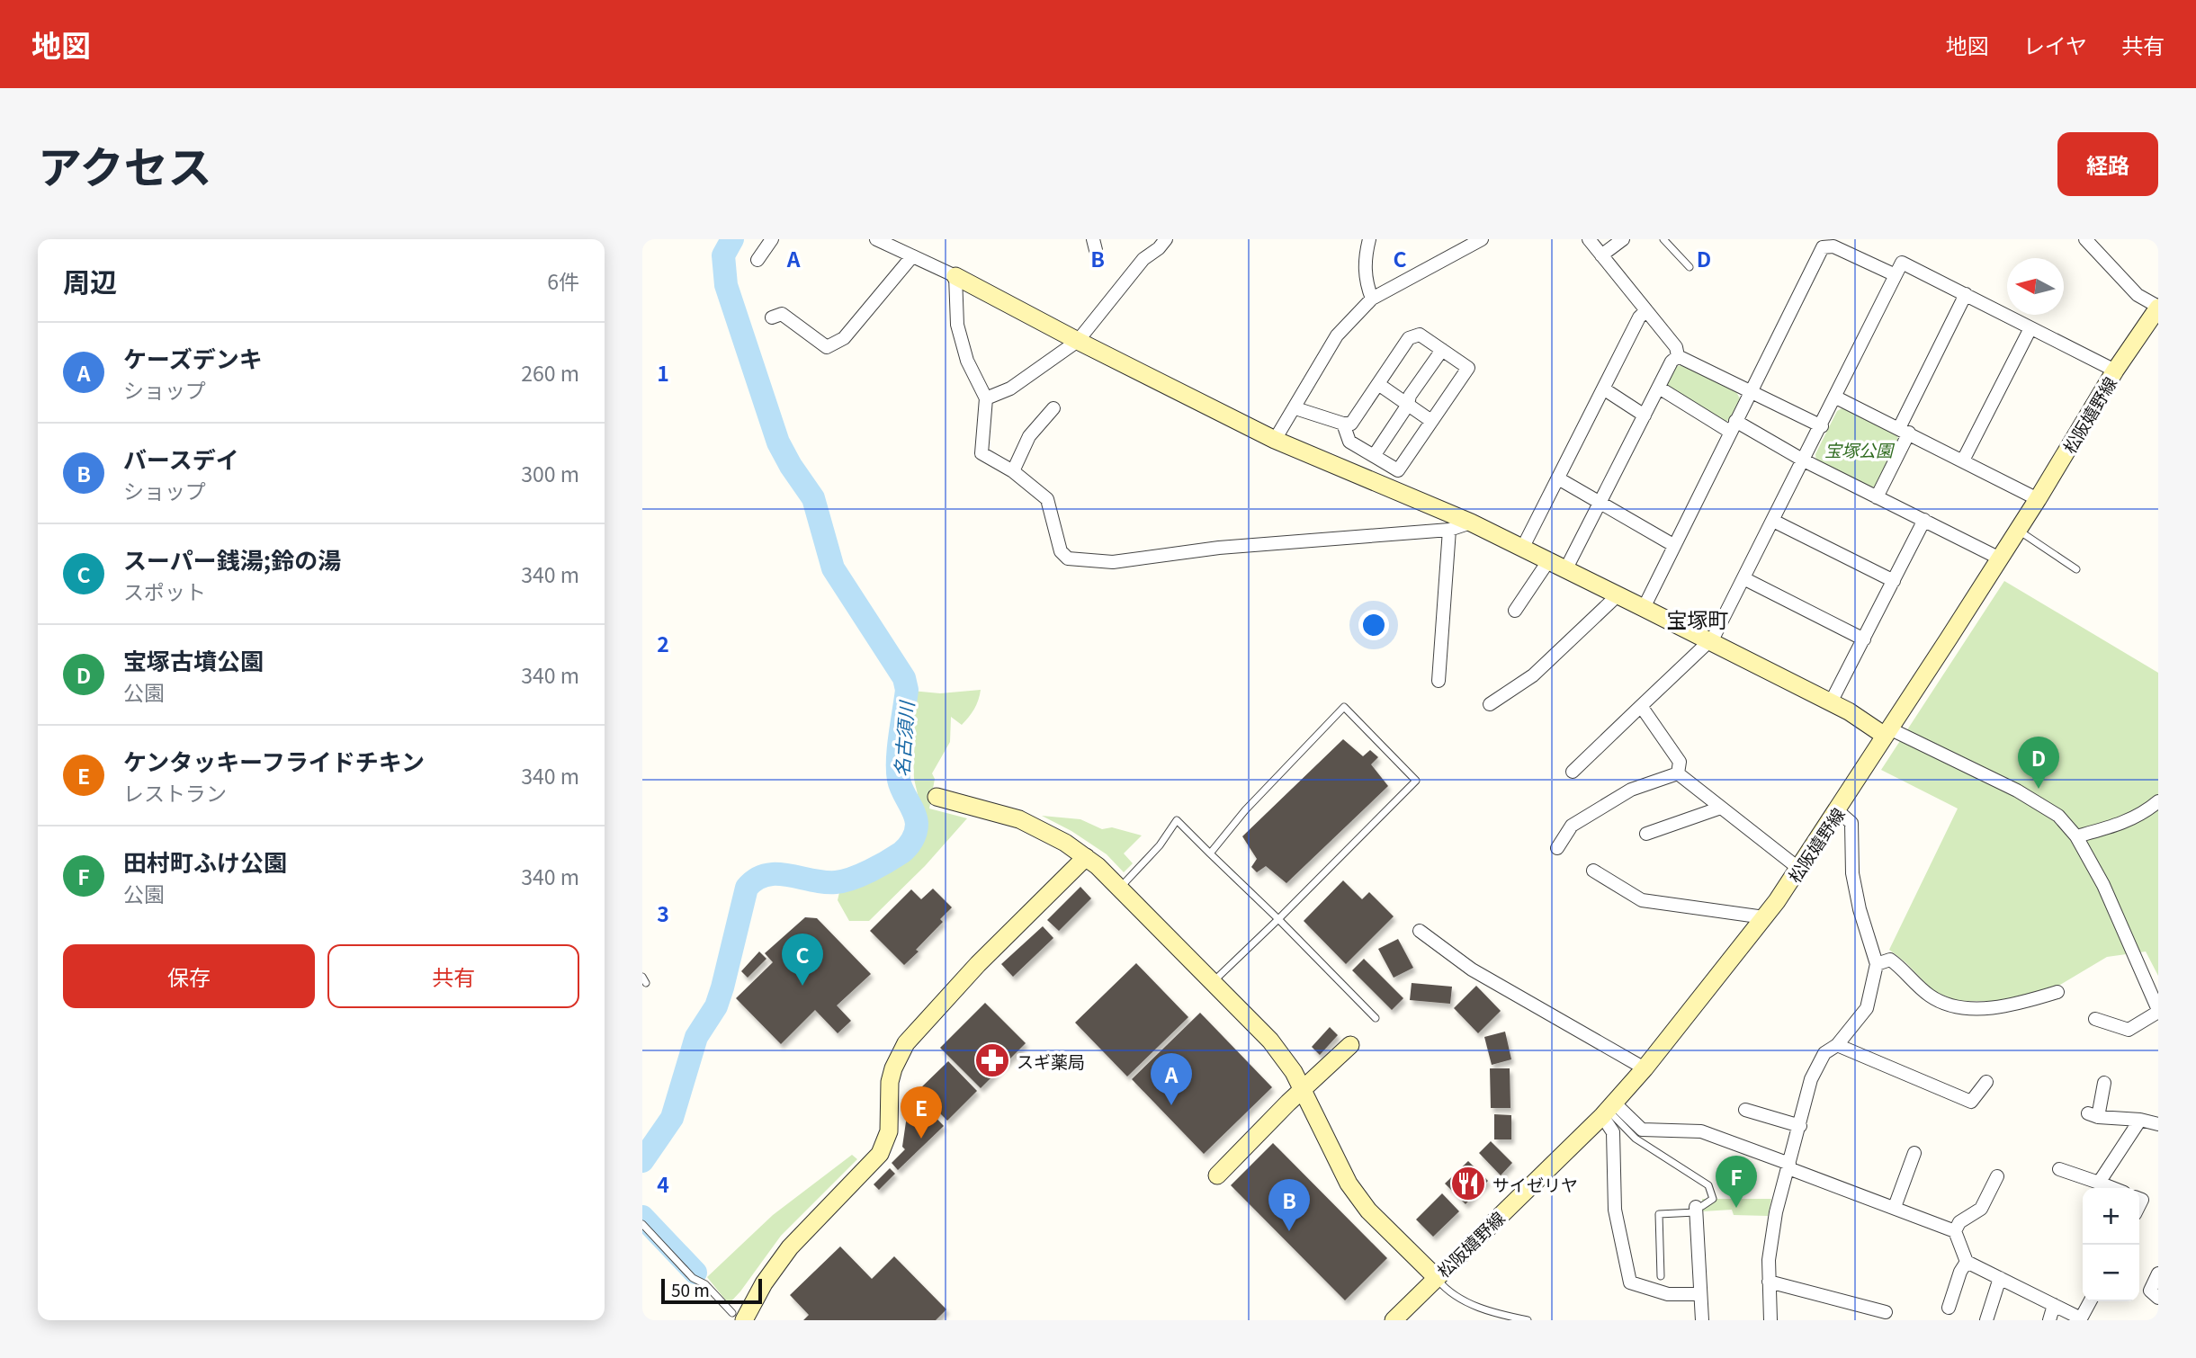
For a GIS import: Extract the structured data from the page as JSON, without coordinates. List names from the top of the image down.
{
  "streets": {
    "street": ["松阪嬉野線"]
  },
  "districts": ["宝塚町"],
  "water": ["名古須川"],
  "parks": ["宝塚公園"],
  "places": {
    "pharmacy": ["スギ薬局"],
    "restaurant": ["サイゼリヤ"]
  },
  "scale_bar": "50 m",
  "north": "left",
  "page": {
    "header": "地図",
    "nav": ["地図", "レイヤ", "共有"],
    "title": "アクセス",
    "buttons": [
      "経路",
      ["保存", "共有"]
    ],
    "heading": ["周辺", "6件"],
    "list": [
      {
        "mark": "A",
        "name": "ケーズデンキ",
        "note": "ショップ",
        "value": "260 m"
      },
      {
        "mark": "B",
        "name": "バースデイ",
        "note": "ショップ",
        "value": "300 m"
      },
      {
        "mark": "C",
        "name": "スーパー銭湯;鈴の湯",
        "note": "スポット",
        "value": "340 m"
      },
      {
        "mark": "D",
        "name": "宝塚古墳公園",
        "note": "公園",
        "value": "340 m"
      },
      {
        "mark": "E",
        "name": "ケンタッキーフライドチキン",
        "note": "レストラン",
        "value": "340 m"
      },
      {
        "mark": "F",
        "name": "田村町ふけ公園",
        "note": "公園",
        "value": "340 m"
      }
    ],
    "pins": [
      "D",
      "C",
      "A",
      "E",
      "F",
      "B"
    ],
    "map_buttons": ["+", "−"],
    "scale": "50 m"
  },
  "grid": {
    "columns": [
      "A",
      "B",
      "C",
      "D"
    ],
    "rows": [
      "1",
      "2",
      "3",
      "4"
    ]
  }
}
